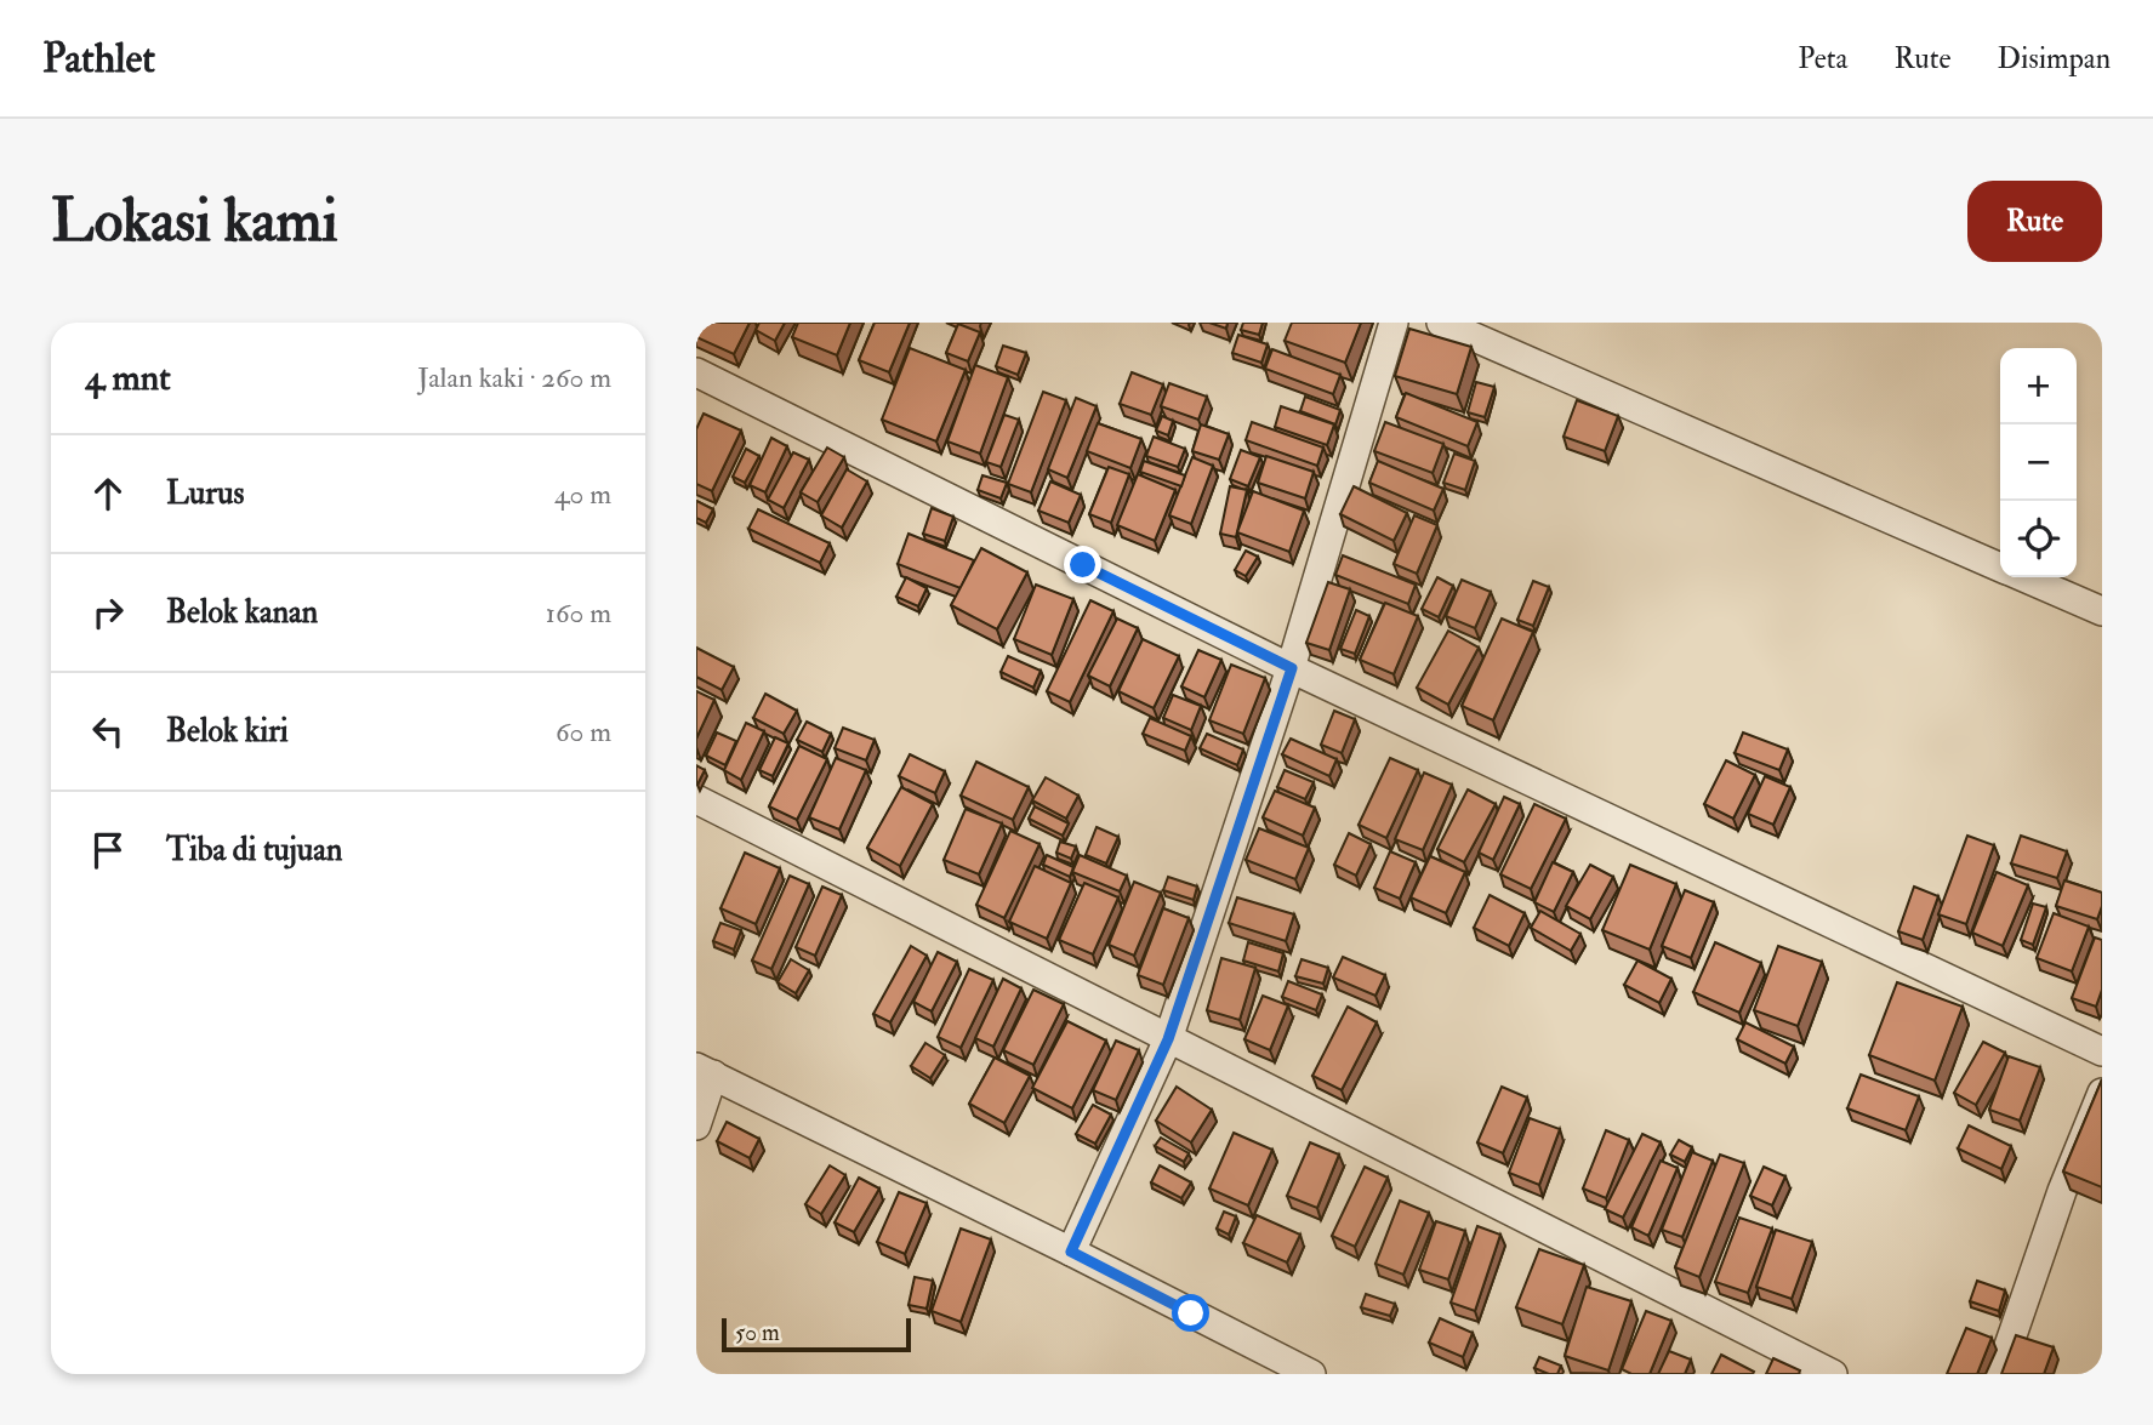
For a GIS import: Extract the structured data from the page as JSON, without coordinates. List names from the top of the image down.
{
  "scale_bar": "50 m",
  "page": {
    "header": "Pathlet",
    "nav": ["Peta", "Rute", "Disimpan"],
    "buttons": "Rute",
    "title": "Lokasi kami",
    "heading": ["4 mnt", "Jalan kaki · 260 m"],
    "map_buttons": ["+", "−"],
    "list": [
      ["Lurus", "40 m"],
      ["Belok kanan", "160 m"],
      ["Belok kiri", "60 m"],
      "Tiba di tujuan"
    ],
    "scale": "50 m"
  }
}
